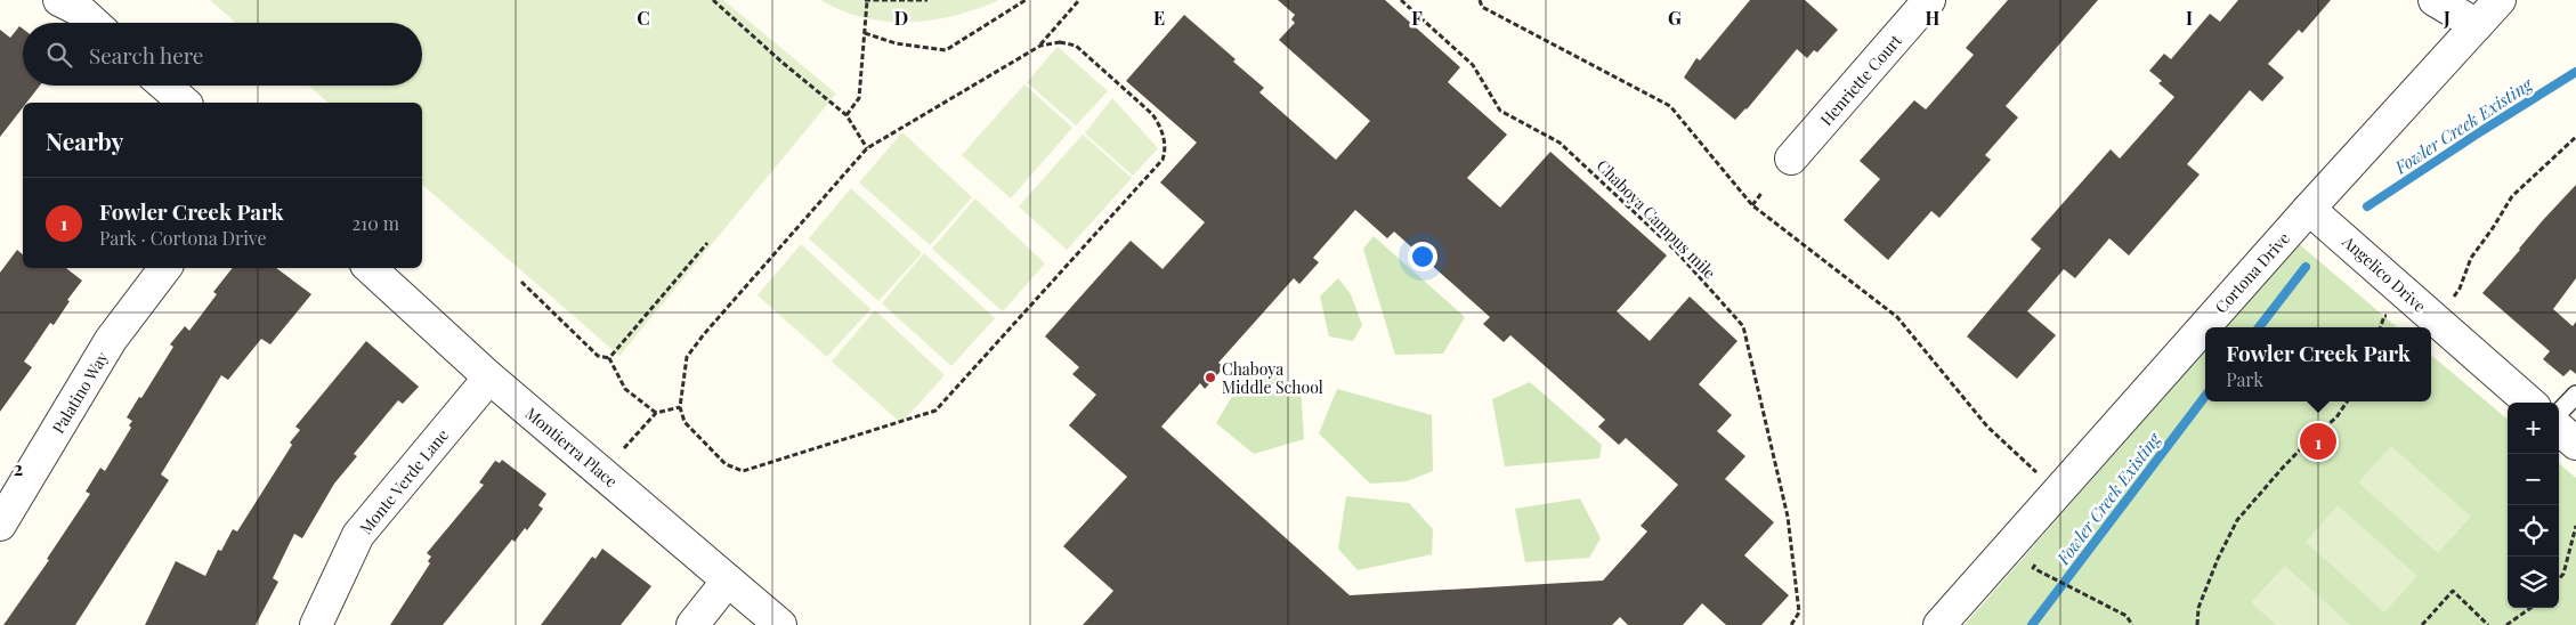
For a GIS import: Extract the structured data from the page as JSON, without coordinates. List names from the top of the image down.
{
  "streets": {
    "street": [
      "Henriette Court",
      "Cortona Drive",
      "Angelico Drive",
      "Palatino Way",
      "Montierra Place",
      "Monte Verde Lane"
    ],
    "path": ["Chaboya Campus mile"]
  },
  "crossings": [
    ["Cortona Drive", "Angelico Drive"],
    ["Montierra Place", "Monte Verde Lane"]
  ],
  "water": ["Fowler Creek Existing"],
  "places": ["Chaboya Middle School"],
  "page": {
    "search": "Search here",
    "heading": "Nearby",
    "list": [
      {
        "mark": "1",
        "name": "Fowler Creek Park",
        "note": "Park · Cortona Drive",
        "value": "210 m"
      }
    ],
    "popup": ["Fowler Creek Park", "Park"],
    "map_buttons": ["+", "−"],
    "pins": "1"
  },
  "grid": {
    "columns": [
      "C",
      "D",
      "E",
      "F",
      "G",
      "H",
      "I",
      "J"
    ],
    "rows": ["2"]
  }
}
